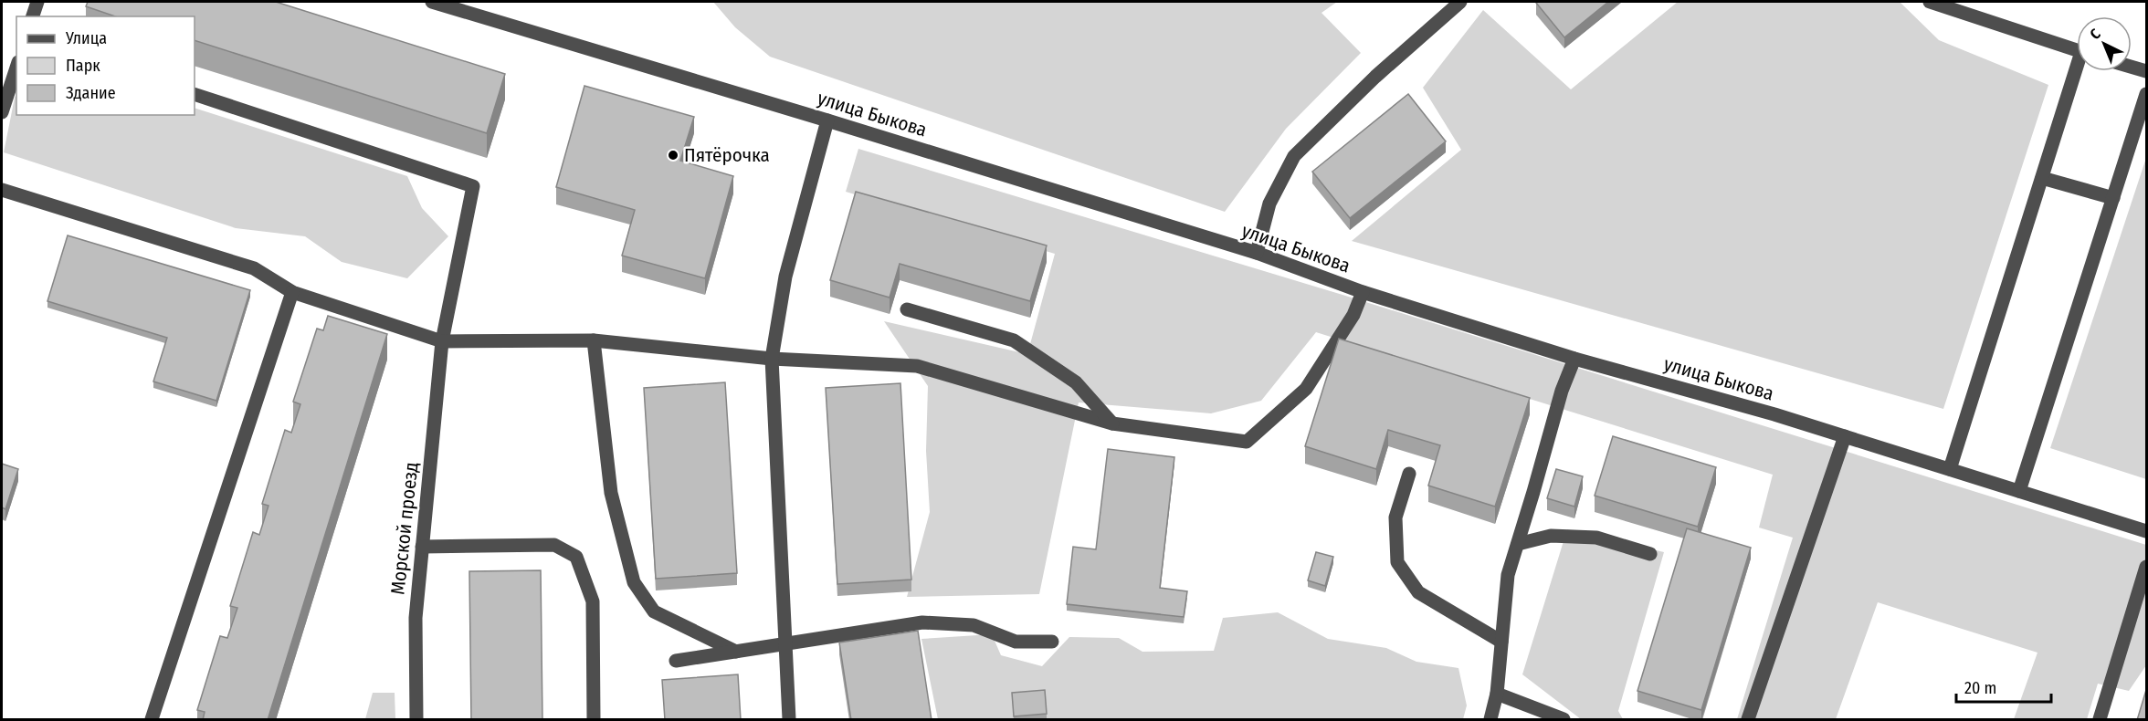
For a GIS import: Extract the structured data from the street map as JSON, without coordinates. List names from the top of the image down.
{
  "streets": {
    "street": ["улица Быкова", "Морской проезд"]
  },
  "places": ["Пятёрочка"],
  "legend": ["Улица", "Парк", "Здание"],
  "scale_bar": "20 m",
  "north": "top left"
}
